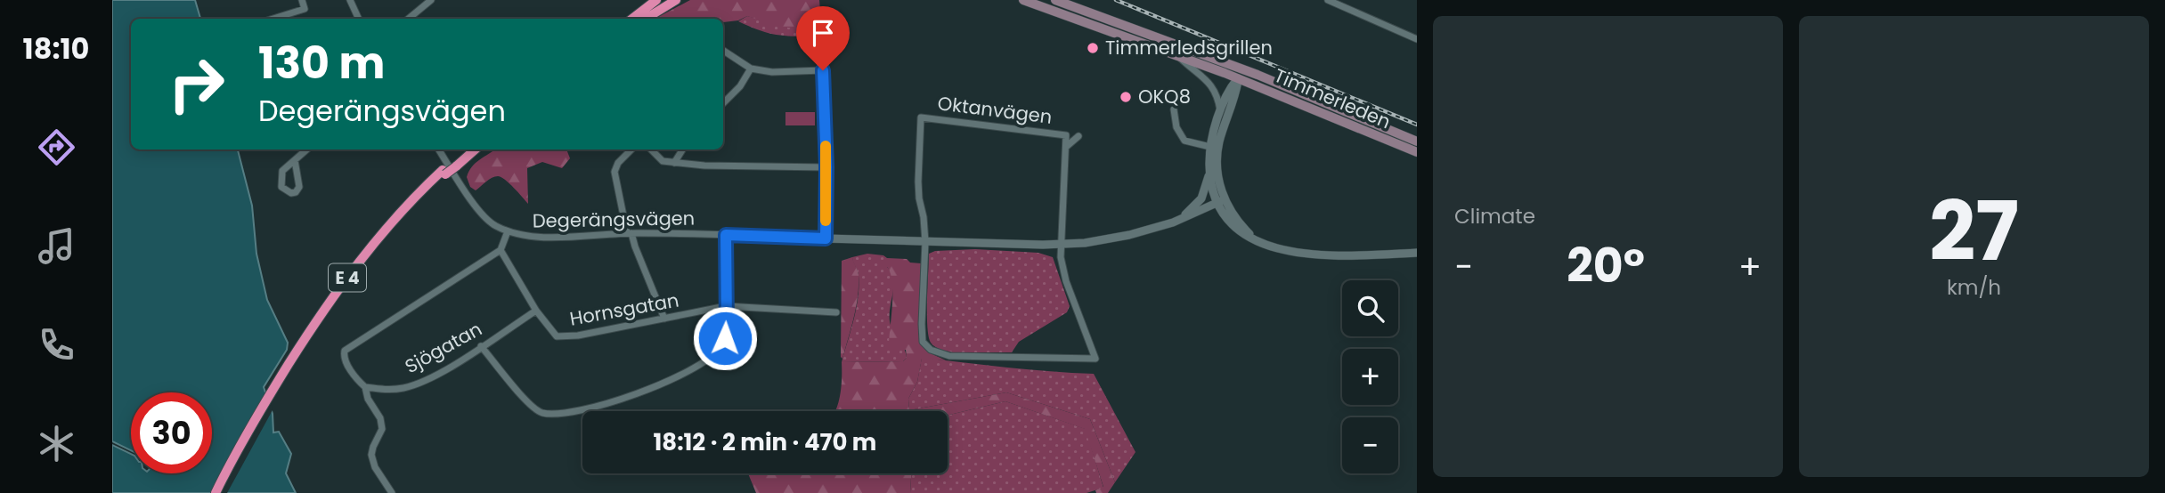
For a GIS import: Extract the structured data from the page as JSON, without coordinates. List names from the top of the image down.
{
  "streets": {
    "highway": ["E 4"],
    "main road": ["Timmerleden"],
    "street": [
      "Oktanvägen",
      "Degerängsvägen",
      "Hornsgatan",
      "Sjögatan"
    ]
  },
  "crossings": [
    ["Oktanvägen", "Degerängsvägen"],
    ["Degerängsvägen", "Hornsgatan"],
    ["Hornsgatan", "Sjögatan"]
  ],
  "places": ["Timmerledsgrillen", "OKQ8"],
  "page": {
    "tabs": "18:10",
    "tile": [
      "Climate",
      ["27", "km/h"]
    ],
    "turn": ["130 m", "Degerängsvägen"],
    "heat": ["−", "20°", "+"],
    "map_buttons": ["+", "−"],
    "limit": "30",
    "trip": "18:12 · 2 min · 470 m"
  }
}
